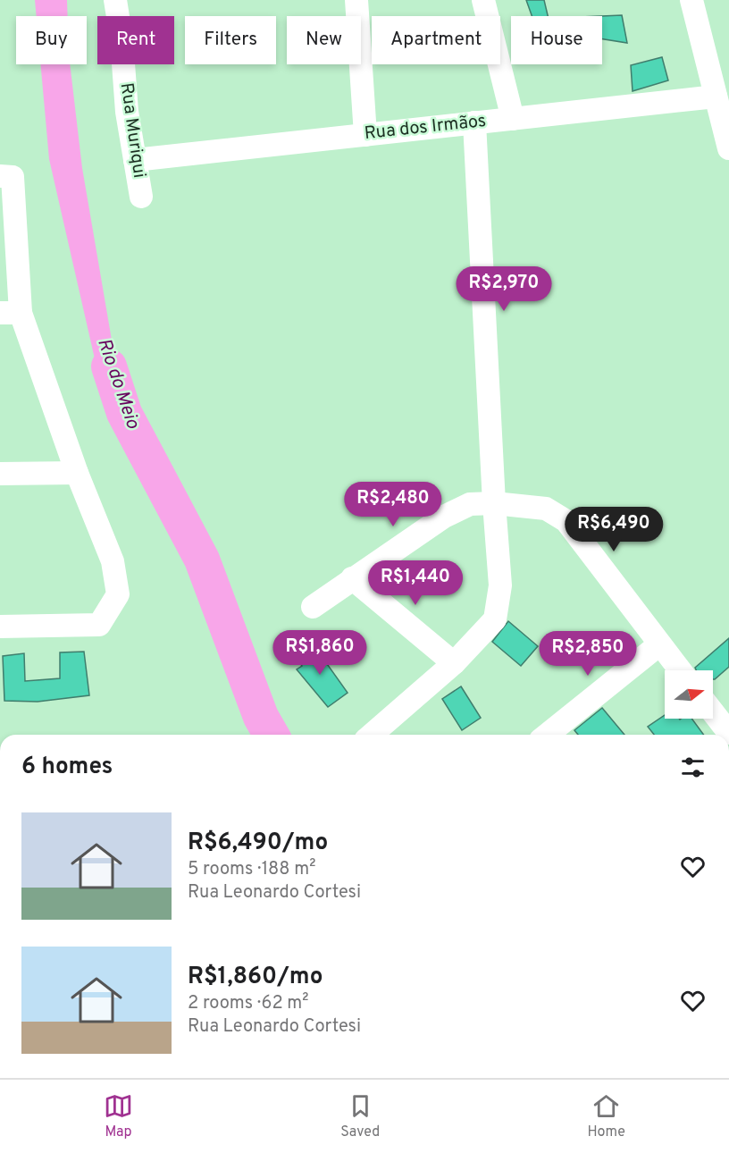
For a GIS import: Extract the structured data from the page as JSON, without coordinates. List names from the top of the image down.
{
  "streets": {
    "street": ["Rua dos Irmãos", "Rua Muriqui"]
  },
  "crossings": [
    ["Rua dos Irmãos", "Rua Muriqui"]
  ],
  "water": ["Rio do Meio"],
  "north": "right",
  "page": {
    "chip": [
      "Buy",
      "Rent",
      "Filters",
      "New",
      "Apartment",
      "House"
    ],
    "price": [
      "R$2,970",
      "R$2,480",
      "R$6,490",
      "R$1,440",
      "R$1,860",
      "R$2,850"
    ],
    "heading": "6 homes",
    "list": [
      {
        "name": "R$6,490/mo",
        "note": "5 rooms · 188 m² · Rua Leonardo Cortesi"
      },
      {
        "name": "R$1,860/mo",
        "note": "2 rooms · 62 m² · Rua Leonardo Cortesi"
      }
    ],
    "tabs": ["Map", "Saved", "Home"]
  }
}
